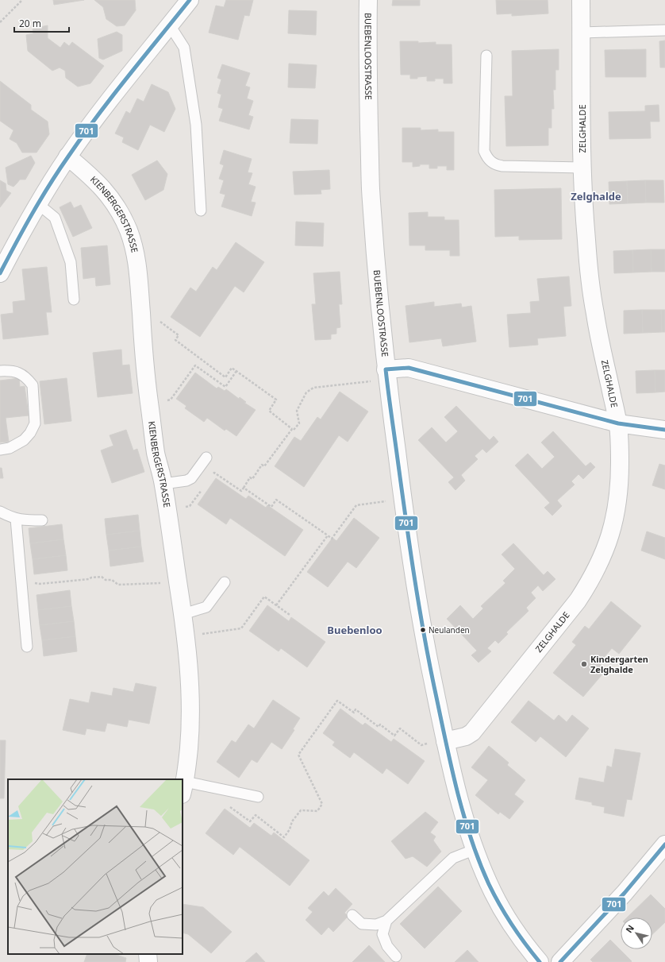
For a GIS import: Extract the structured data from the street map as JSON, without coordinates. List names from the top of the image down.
{
  "streets": {
    "street": ["BUEBENLOOSTRASSE", "ZELGHALDE", "KIENBERGERSTRASSE"]
  },
  "crossings": [
    ["BUEBENLOOSTRASSE", "ZELGHALDE"]
  ],
  "districts": ["Zelghalde", "Buebenloo"],
  "places": ["Neulanden", "Kindergarten Zelghalde"],
  "lines": ["transit line 701"],
  "scale_bar": "20 m",
  "north": "top left"
}
